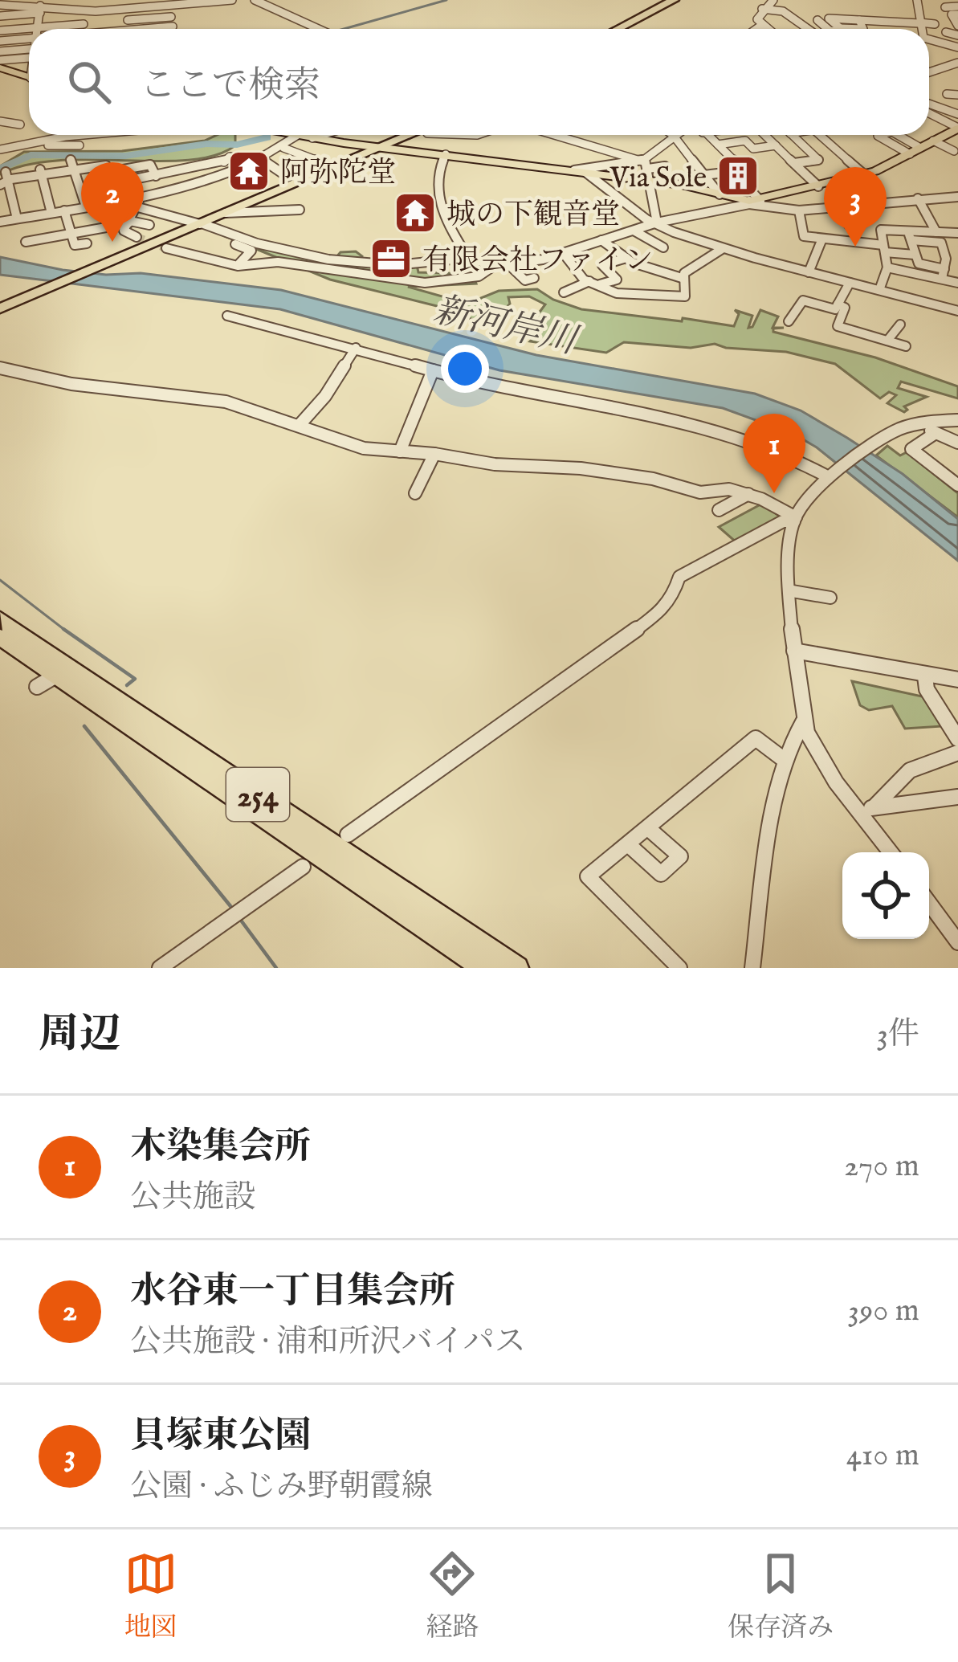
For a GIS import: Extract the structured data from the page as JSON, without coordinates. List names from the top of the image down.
{
  "streets": {
    "highway": ["254"]
  },
  "water": ["新河岸川"],
  "places": {
    "temple": ["阿弥陀堂", "城の下観音堂"],
    "building": ["Via Sole"],
    "office": ["有限会社ファイン"]
  },
  "page": {
    "search": "ここで検索",
    "pins": ["2", "3", "1"],
    "heading": ["周辺", "3件"],
    "list": [
      {
        "mark": "1",
        "name": "木染集会所",
        "note": "公共施設",
        "value": "270 m"
      },
      {
        "mark": "2",
        "name": "水谷東一丁目集会所",
        "note": "公共施設 · 浦和所沢バイパス",
        "value": "390 m"
      },
      {
        "mark": "3",
        "name": "貝塚東公園",
        "note": "公園 · ふじみ野朝霞線",
        "value": "410 m"
      }
    ],
    "nav": ["地図", "経路", "保存済み"]
  }
}
